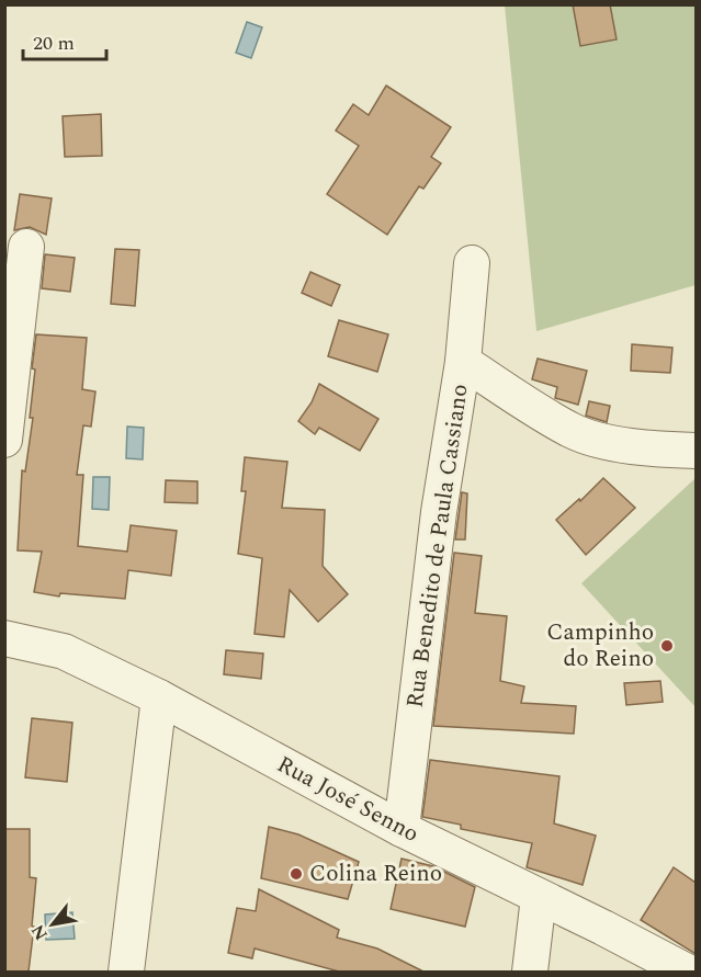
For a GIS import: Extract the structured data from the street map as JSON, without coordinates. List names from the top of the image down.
{
  "streets": {
    "street": ["Rua Benedito de Paula Cassiano", "Rua José Senno"]
  },
  "crossings": [
    ["Rua Benedito de Paula Cassiano", "Rua José Senno"]
  ],
  "places": ["Campinho do Reino", "Colina Reino"],
  "scale_bar": "20 m",
  "north": "bottom left"
}
